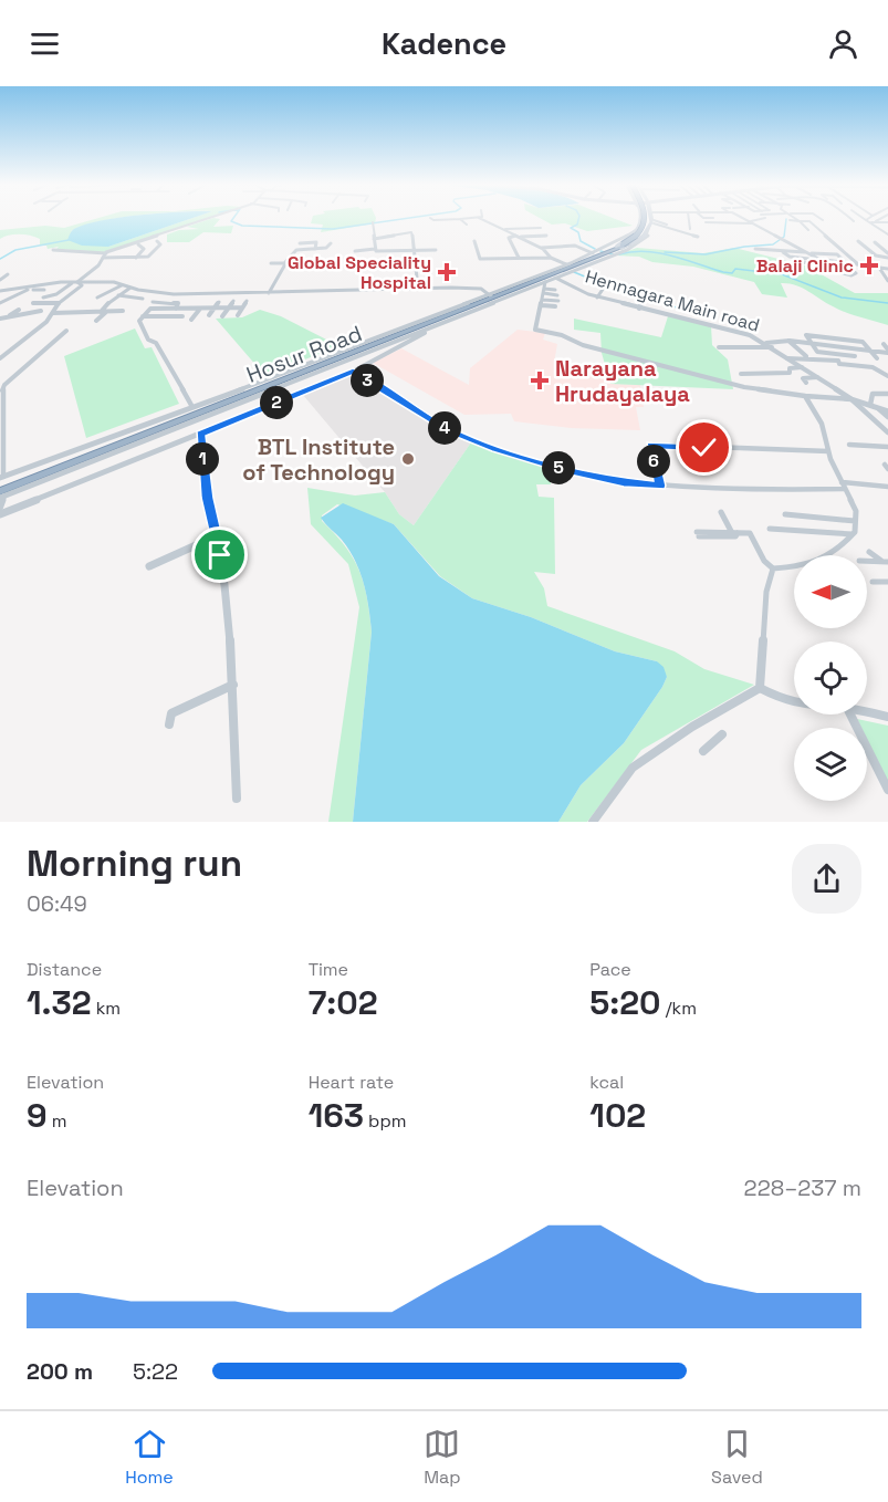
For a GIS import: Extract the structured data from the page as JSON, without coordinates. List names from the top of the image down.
{
  "streets": {
    "highway": ["Hosur Road"],
    "street": ["Hennagara Main road"]
  },
  "crossings": [
    ["Hennagara Main road", "Hosur Road"]
  ],
  "places": {
    "health": ["Balaji Clinic", "Global Speciality Hospital", "Narayana Hrudayalaya"],
    "other": ["BTL Institute of Technology"]
  },
  "north": "left",
  "page": {
    "header": "Kadence",
    "pins": [
      "3",
      "2",
      "4",
      "1",
      "6",
      "5"
    ],
    "heading": ["Morning run", "06:49"],
    "stats": [
      ["Distance", "1.32 km"],
      ["Time", "7:02"],
      ["Pace", "5:20 /km"],
      ["Elevation", "9 m"],
      ["Heart rate", "163 bpm"],
      ["kcal", "102"]
    ],
    "chart": ["Elevation", "228–237 m"],
    "list": [
      {
        "name": "200 m",
        "note": "5:22"
      }
    ],
    "tabs": ["Home", "Map", "Saved"]
  }
}
